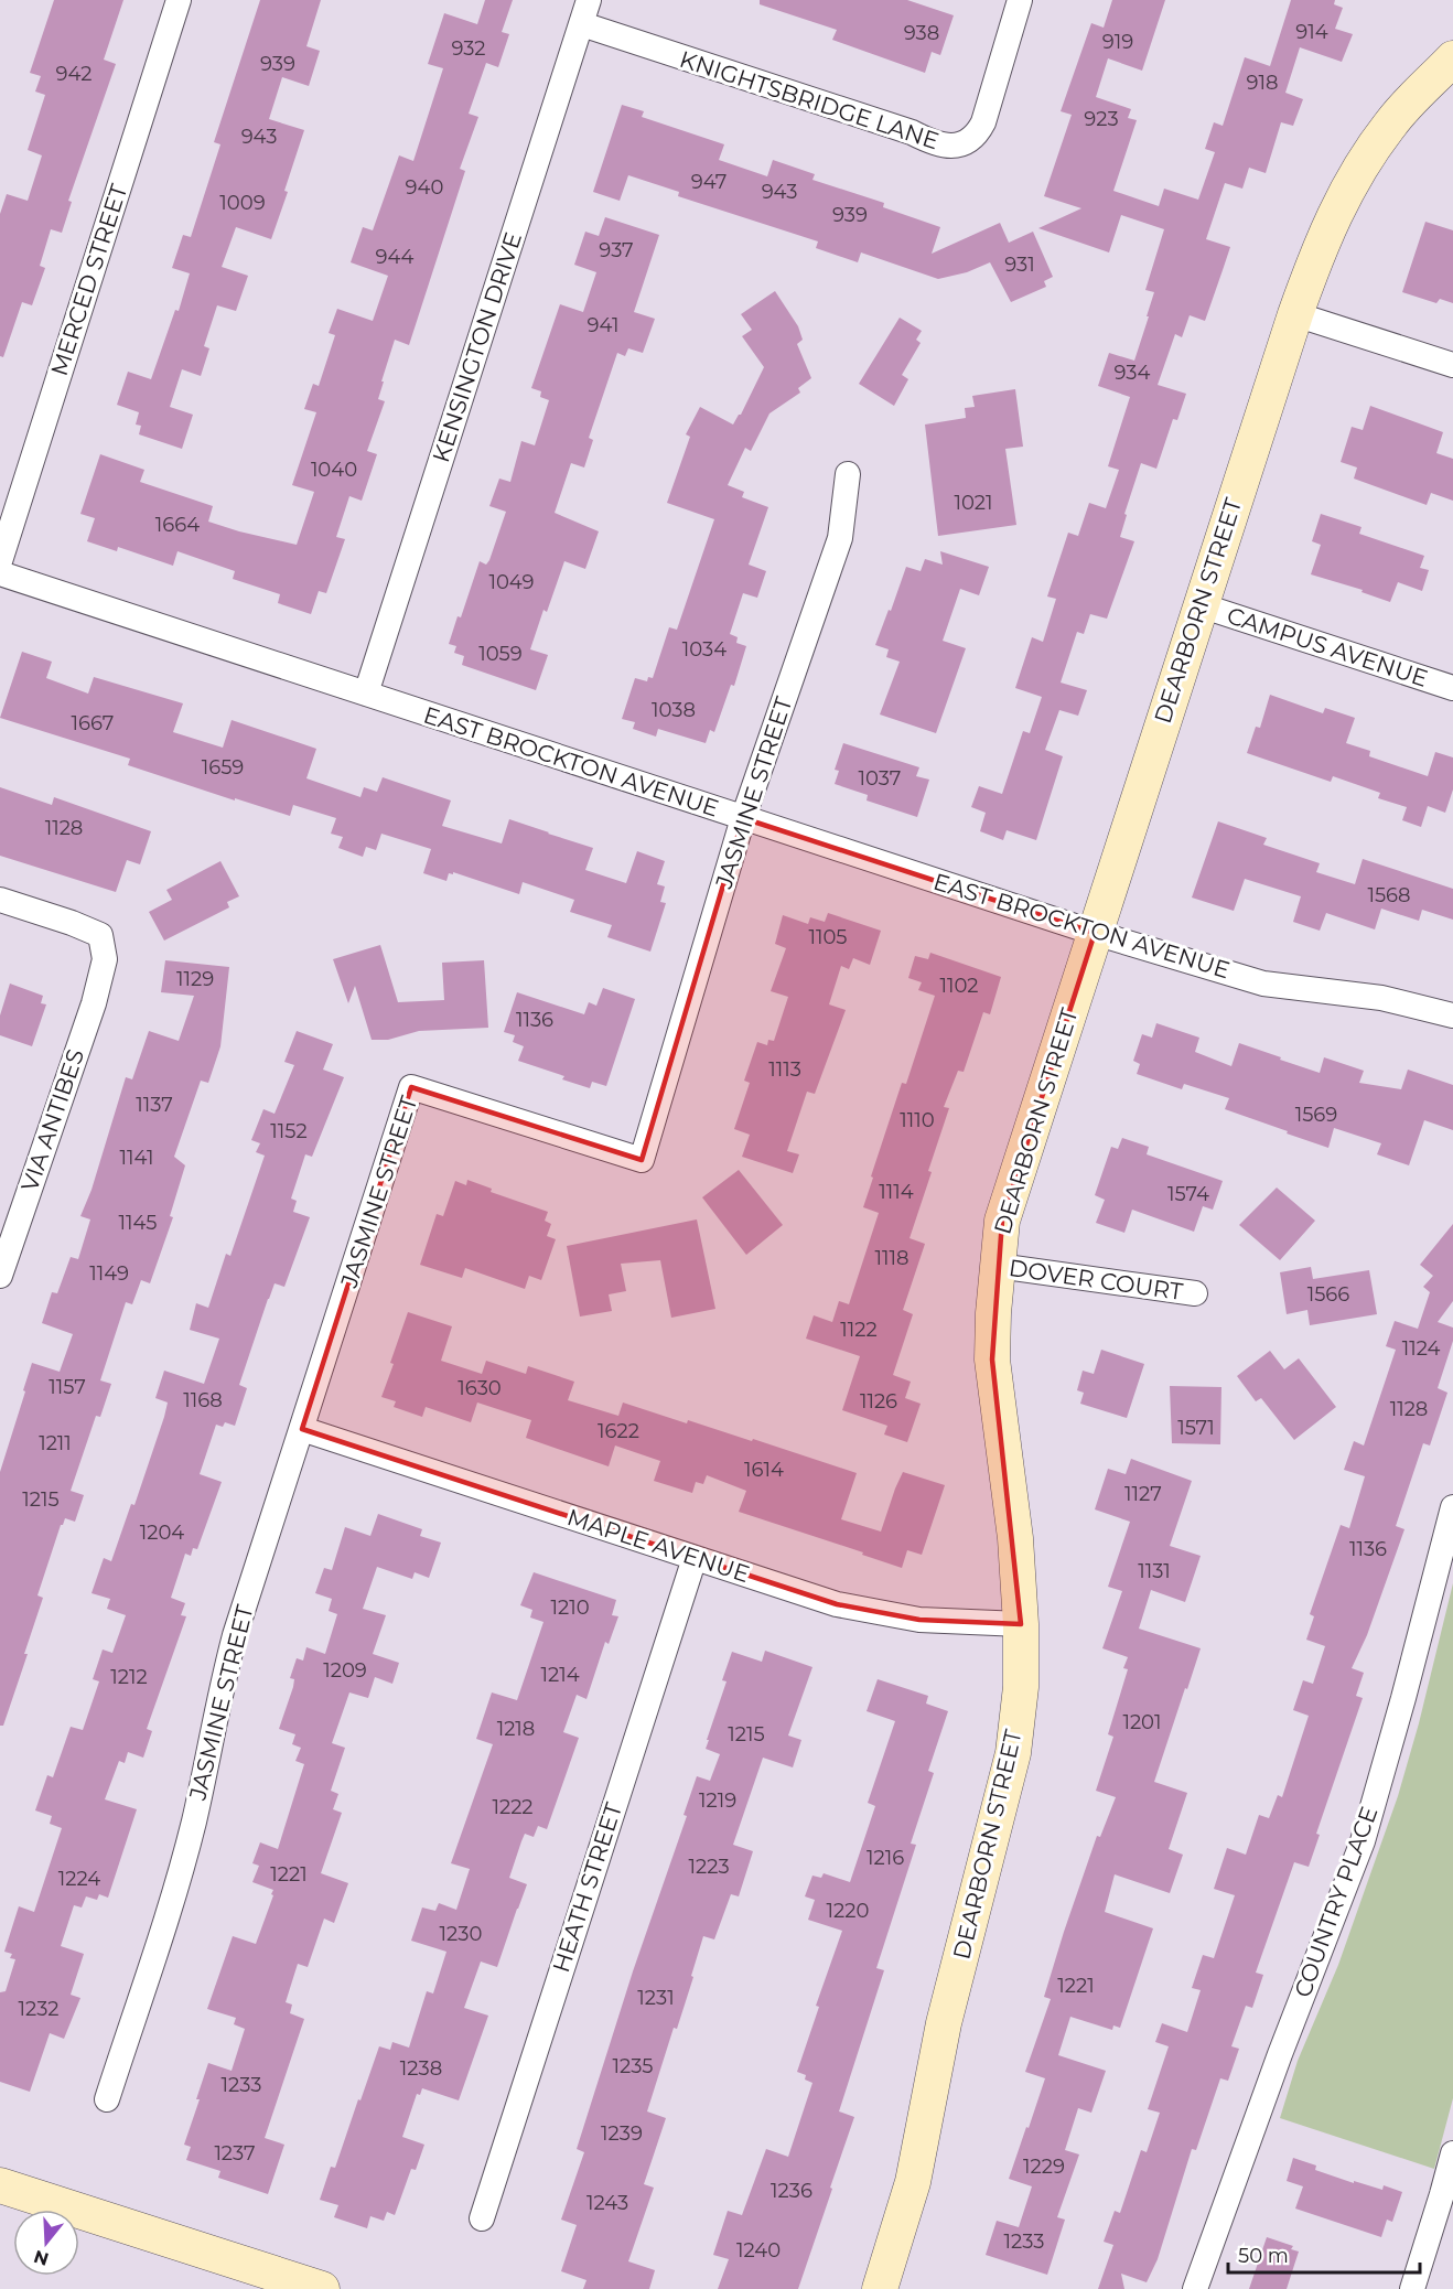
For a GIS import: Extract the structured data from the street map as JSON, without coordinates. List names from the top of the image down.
{
  "streets": {
    "street": [
      "KNIGHTSBRIDGE LANE",
      "MERCED STREET",
      "KENSINGTON DRIVE",
      "DEARBORN STREET",
      "CAMPUS AVENUE",
      "EAST BROCKTON AVENUE",
      "JASMINE STREET",
      "VIA ANTIBES",
      "DOVER COURT",
      "MAPLE AVENUE",
      "HEATH STREET",
      "COUNTRY PLACE"
    ]
  },
  "crossings": [
    ["KNIGHTSBRIDGE LANE", "KENSINGTON DRIVE"],
    ["KENSINGTON DRIVE", "EAST BROCKTON AVENUE"],
    ["DEARBORN STREET", "CAMPUS AVENUE"],
    ["DEARBORN STREET", "EAST BROCKTON AVENUE"],
    ["DEARBORN STREET", "DOVER COURT"],
    ["DEARBORN STREET", "MAPLE AVENUE"],
    ["EAST BROCKTON AVENUE", "JASMINE STREET"],
    ["JASMINE STREET", "MAPLE AVENUE"],
    ["MAPLE AVENUE", "HEATH STREET"]
  ],
  "house_numbers": [
    "914",
    "938",
    "919",
    "932",
    "939",
    "942",
    "918",
    "923",
    "943",
    "947",
    "940",
    "943",
    "1009",
    "939",
    "937",
    "944",
    "931",
    "941",
    "934",
    "1040",
    "1021",
    "1664",
    "1049",
    "1034",
    "1059",
    "1038",
    "1667",
    "1659",
    "1037",
    "1128",
    "1568",
    "1105",
    "1129",
    "1102",
    "1136",
    "1113",
    "1137",
    "1569",
    "1110",
    "1152",
    "1141",
    "1114",
    "1574",
    "1145",
    "1118",
    "1149",
    "1566",
    "1122",
    "1124",
    "1157",
    "1630",
    "1168",
    "1126",
    "1128",
    "1571",
    "1622",
    "1211",
    "1614",
    "1127",
    "1215",
    "1204",
    "1136",
    "1131",
    "1210",
    "1209",
    "1214",
    "1212",
    "1201",
    "1218",
    "1215",
    "1219",
    "1222",
    "1216",
    "1223",
    "1221",
    "1224",
    "1220",
    "1230",
    "1221",
    "1231",
    "1232",
    "1235",
    "1238",
    "1233",
    "1239",
    "1237",
    "1229",
    "1236",
    "1243",
    "1233",
    "1240"
  ],
  "scale_bar": "50 m",
  "north": "bottom"
}
